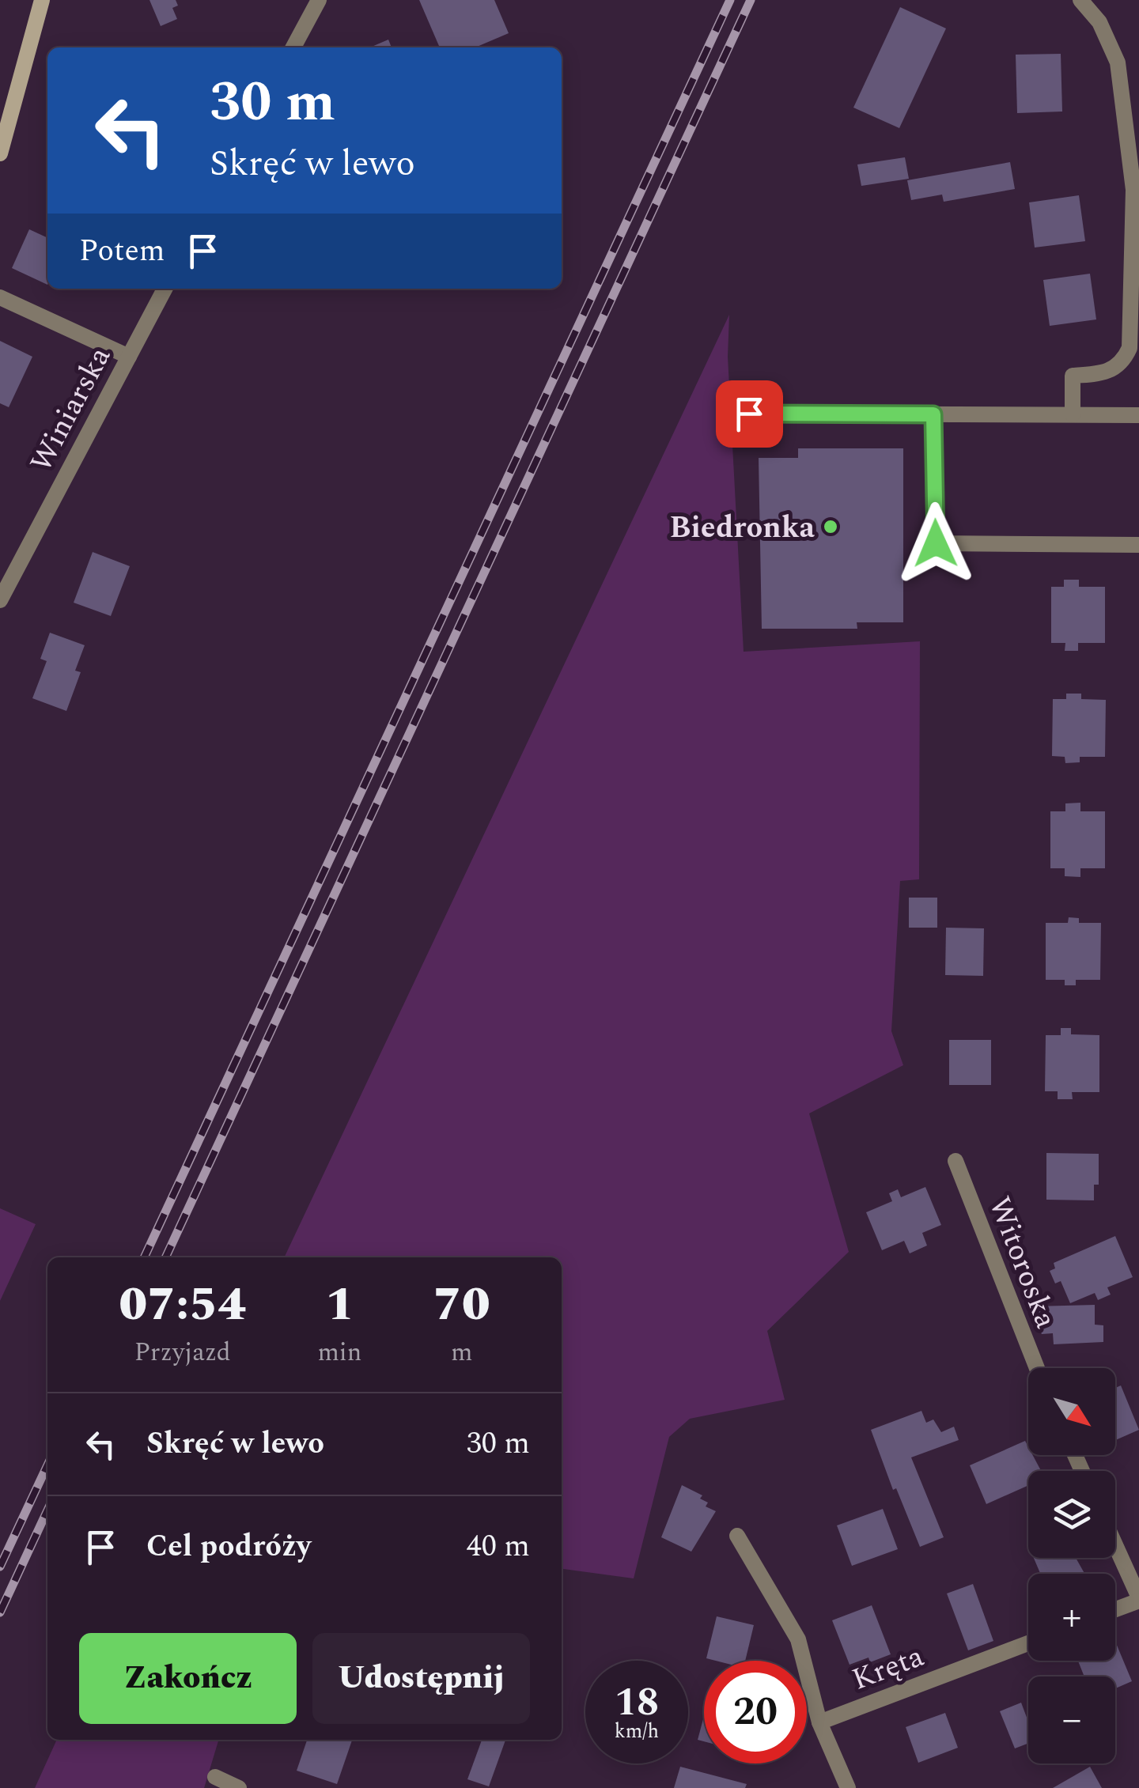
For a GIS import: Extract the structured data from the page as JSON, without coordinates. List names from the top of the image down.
{
  "streets": {
    "street": ["Winiarska", "Witoroska", "Kręta"]
  },
  "places": ["Biedronka"],
  "north": "bottom right",
  "page": {
    "turn": ["30 m", "Skręć w lewo"],
    "then": "Potem",
    "eta": [
      "07:54",
      "Przyjazd",
      "1",
      "min",
      "70",
      "m"
    ],
    "map_buttons": ["+", "−"],
    "list": [
      {
        "name": "Skręć w lewo",
        "value": "30 m"
      },
      {
        "name": "Cel podróży",
        "value": "40 m"
      }
    ],
    "buttons": ["Zakończ", "Udostępnij"],
    "speed": "18 km/h",
    "limit": "20"
  }
}
